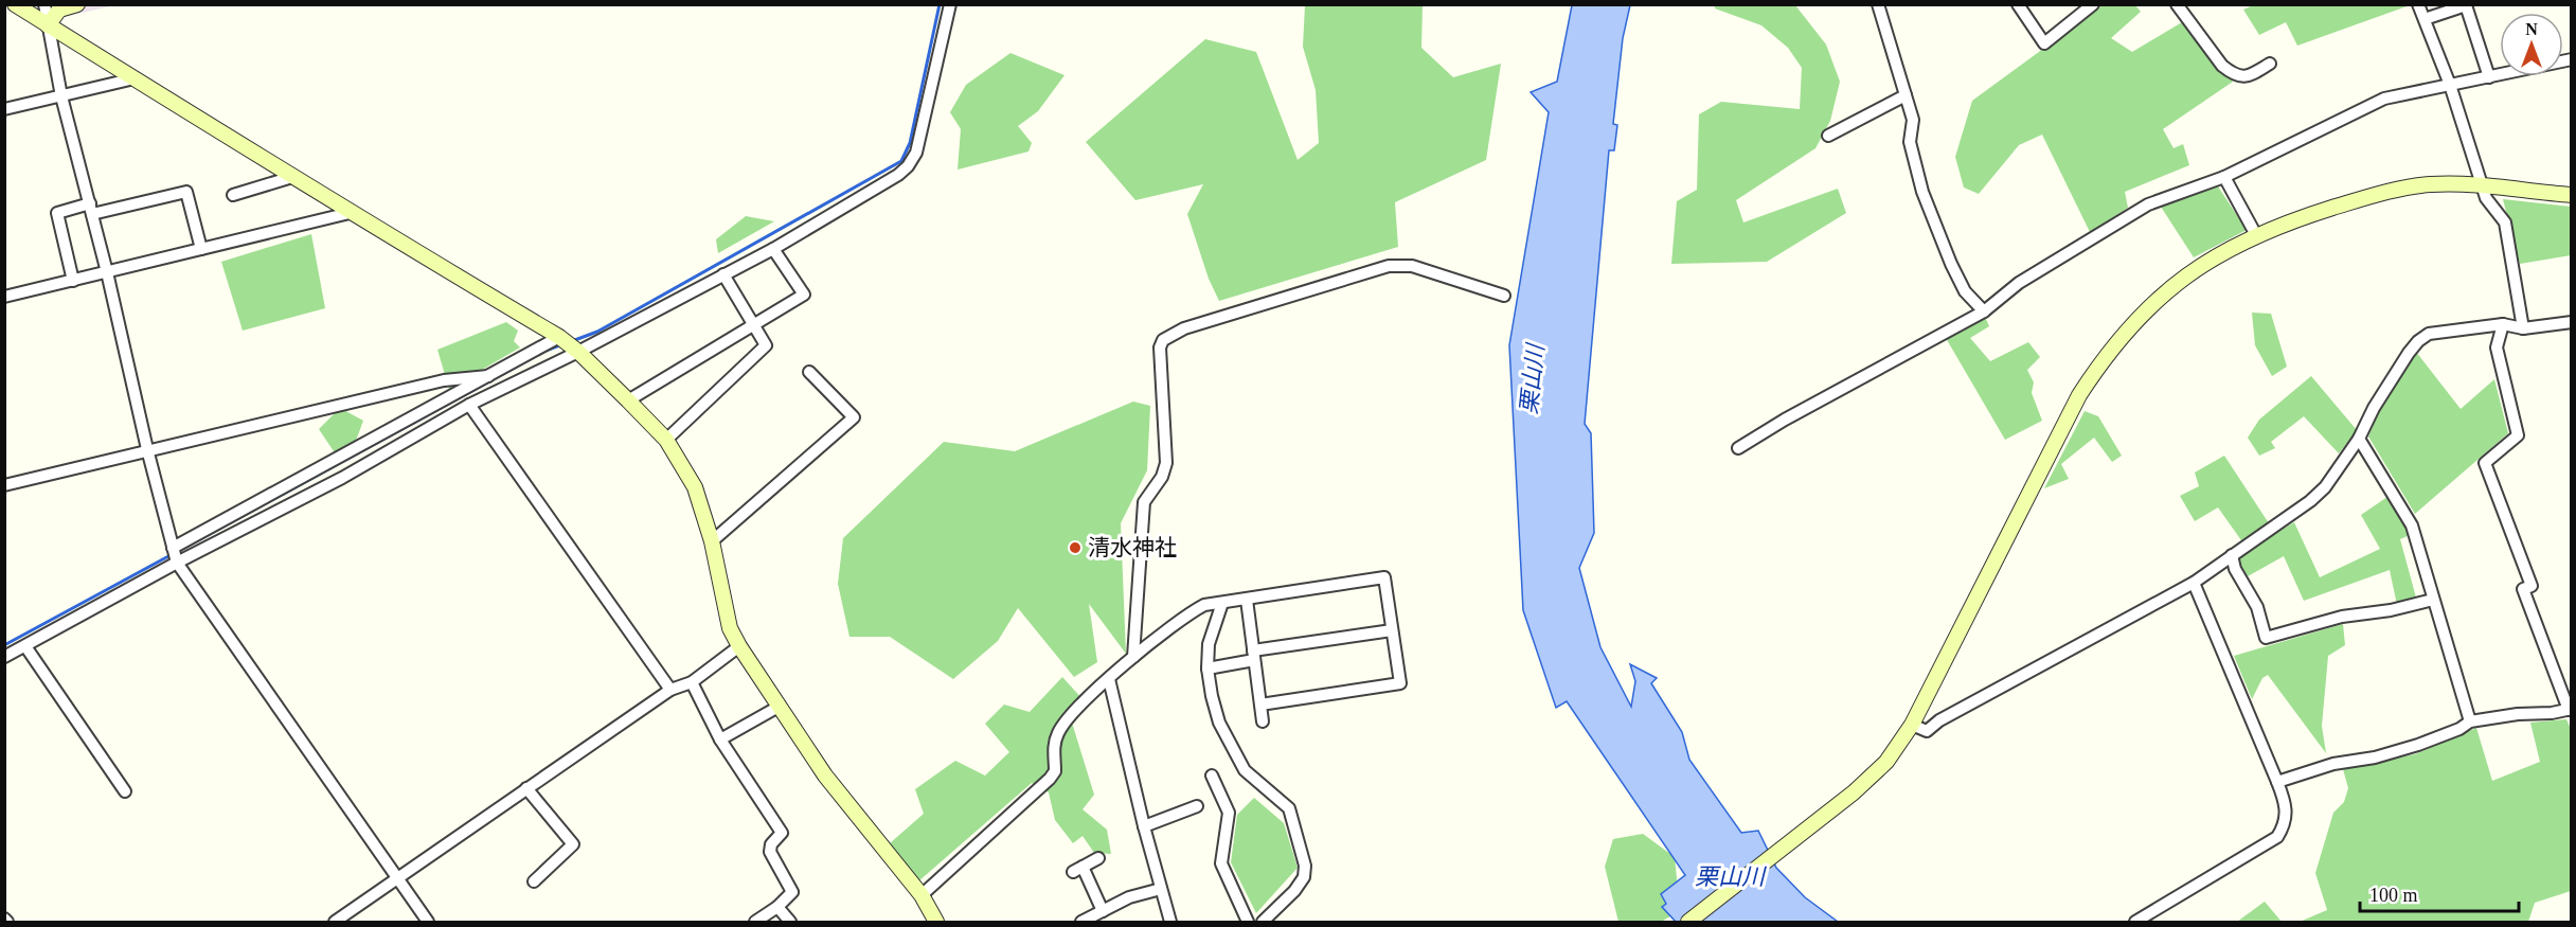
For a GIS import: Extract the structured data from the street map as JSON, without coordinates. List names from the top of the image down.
{
  "water": ["栗山川"],
  "places": ["清水神社"],
  "scale_bar": "100 m",
  "north": "top"
}
